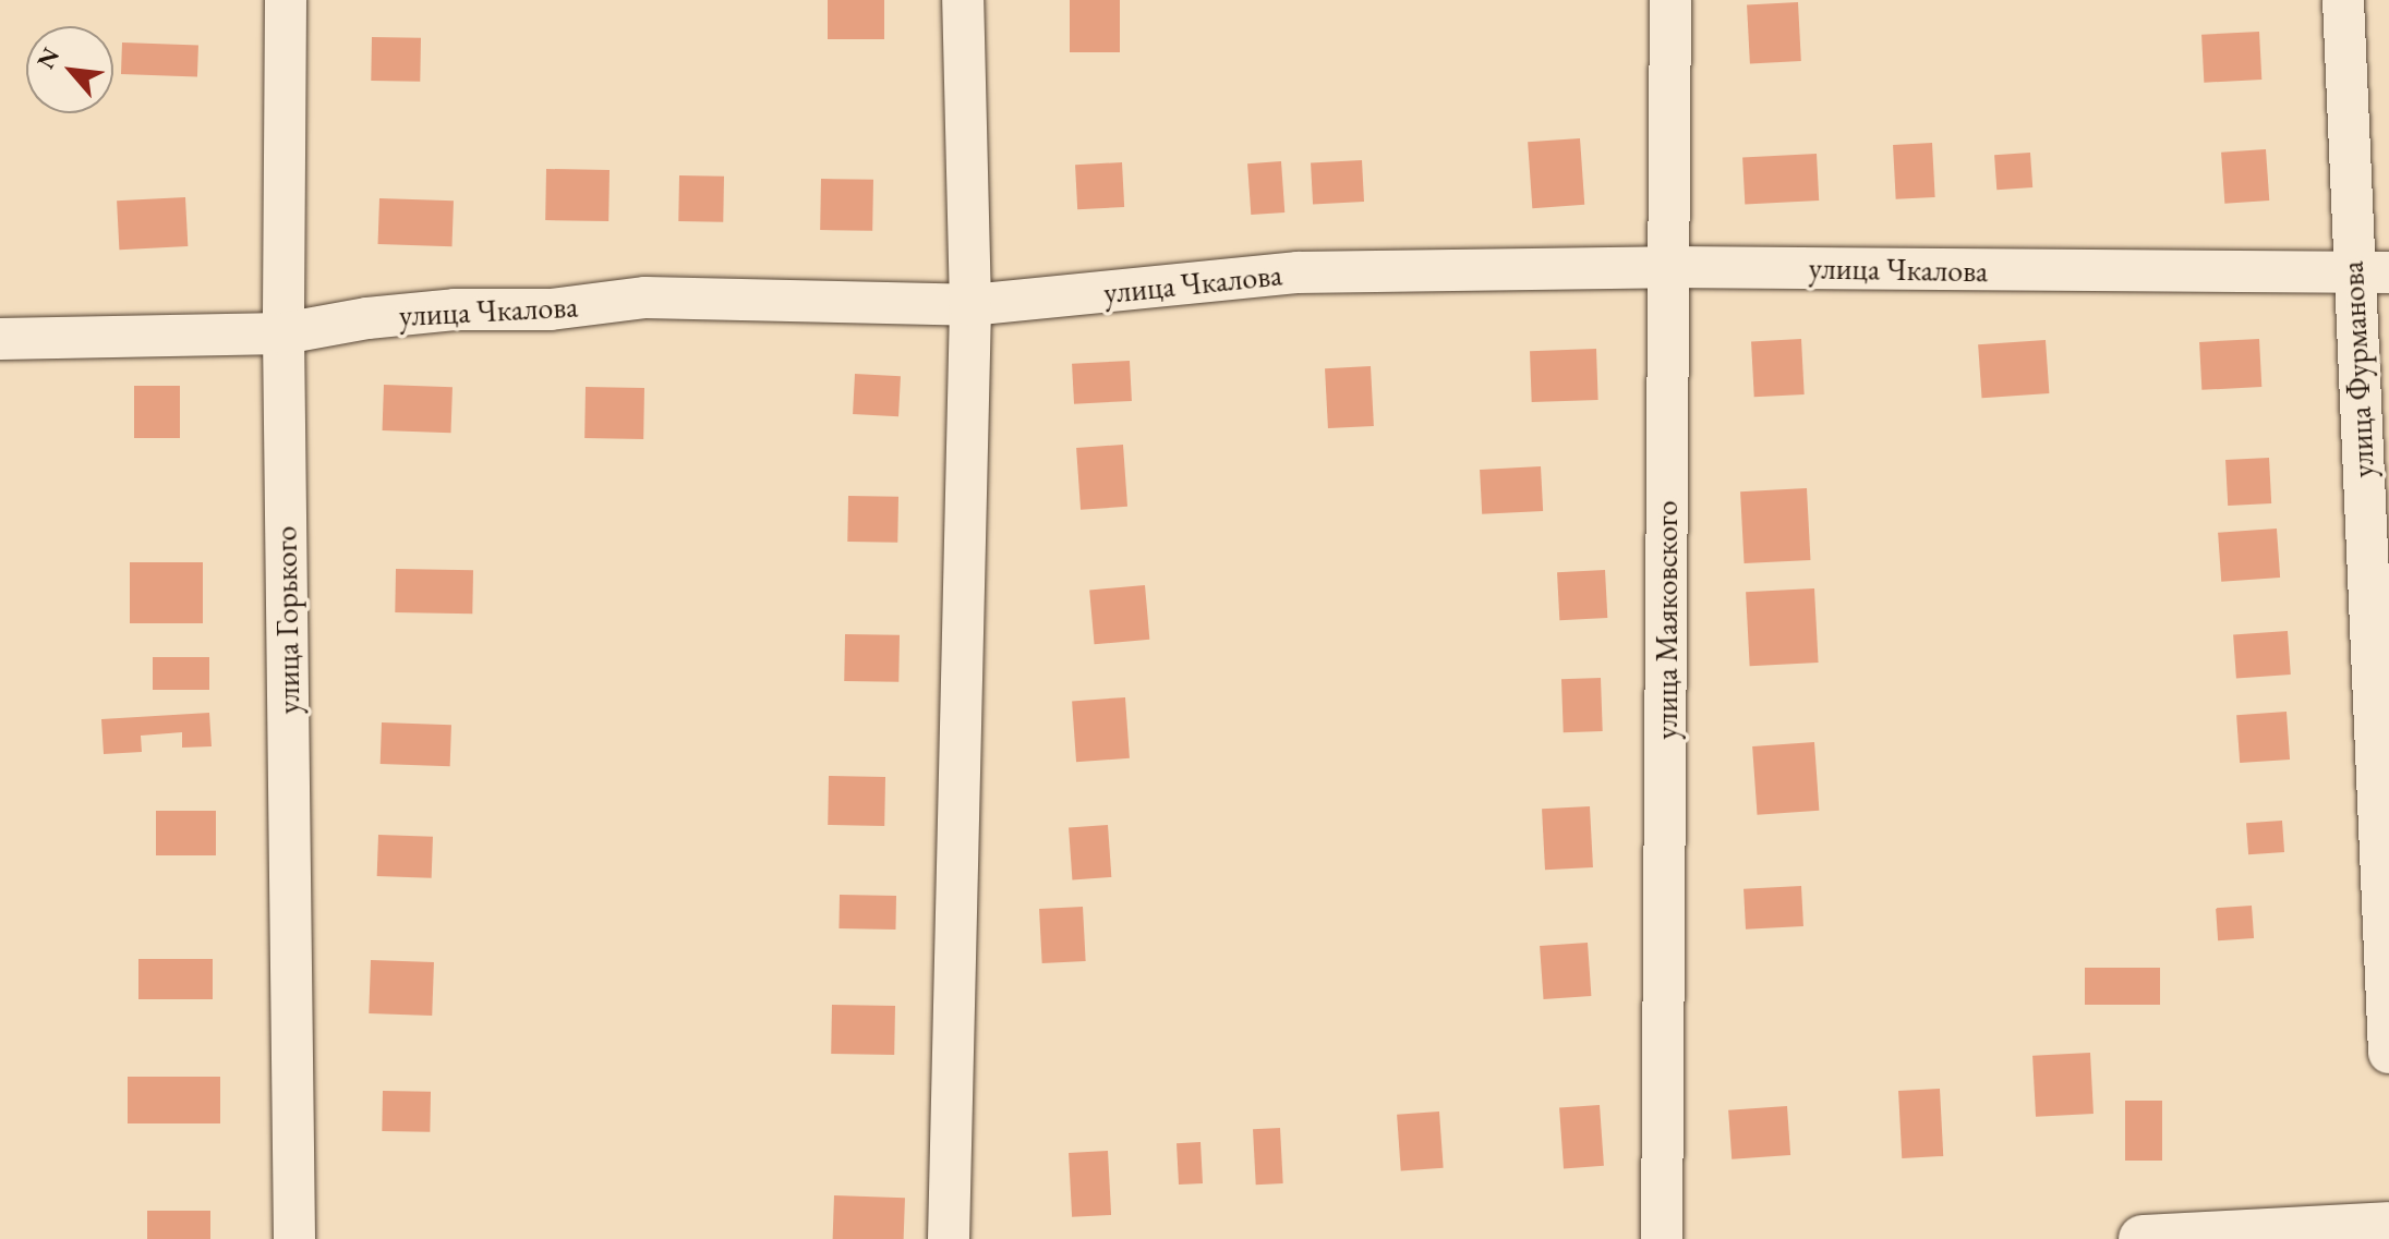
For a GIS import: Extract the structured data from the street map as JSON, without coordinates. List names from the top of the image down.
{
  "streets": {
    "street": [
      "улица Чкалова",
      "улица Фурманова",
      "улица Горького",
      "улица Маяковского"
    ]
  },
  "crossings": [
    ["улица Чкалова", "улица Фурманова"],
    ["улица Чкалова", "улица Горького"],
    ["улица Чкалова", "улица Маяковского"]
  ],
  "north": "top left"
}
